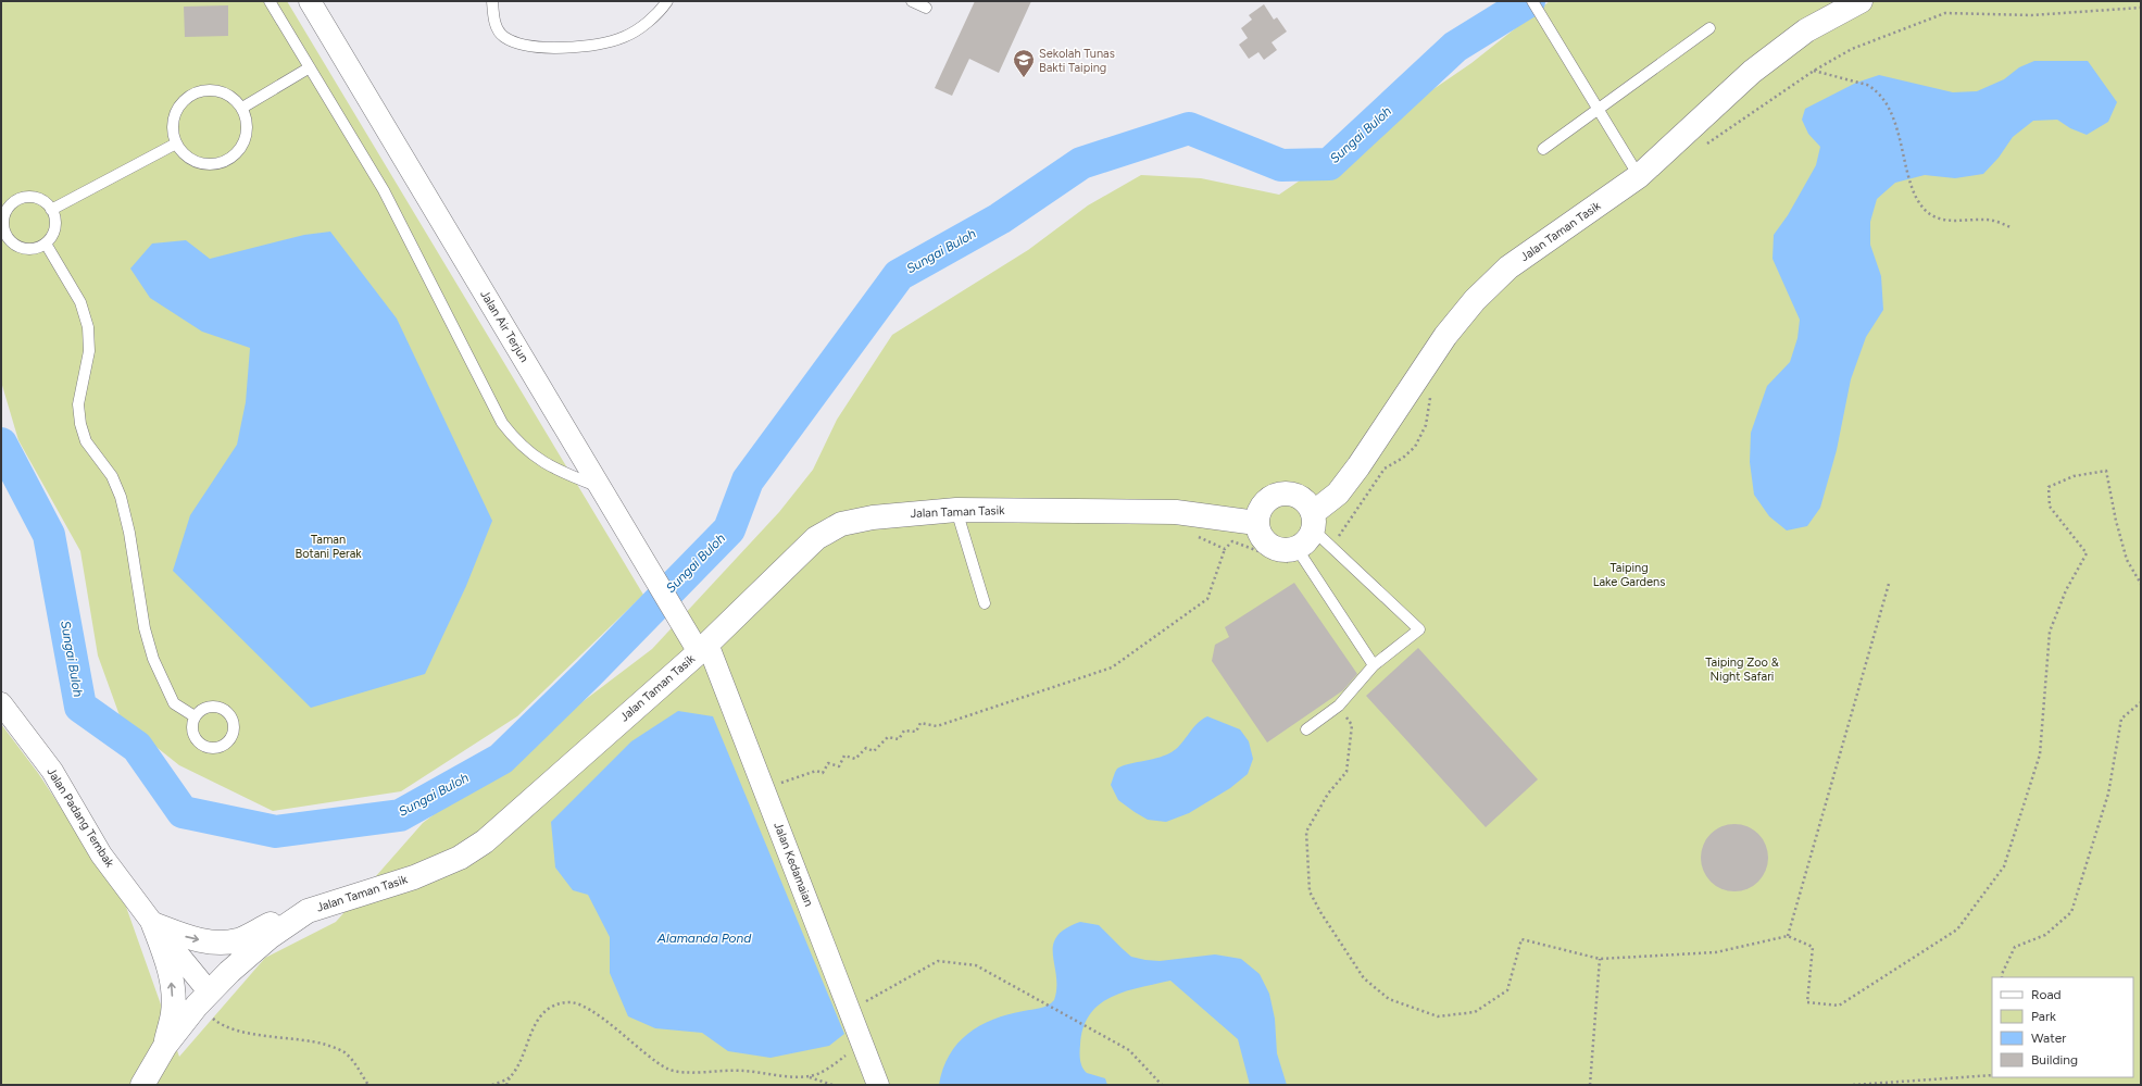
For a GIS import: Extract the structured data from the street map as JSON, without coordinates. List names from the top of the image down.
{
  "streets": {
    "street": [
      "Jalan Taman Tasik",
      "Jalan Air Terjun",
      "Jalan Padang Tembak",
      "Jalan Kedamaian"
    ]
  },
  "crossings": [
    ["Jalan Taman Tasik", "Jalan Air Terjun"],
    ["Jalan Taman Tasik", "Jalan Padang Tembak"],
    ["Jalan Taman Tasik", "Jalan Kedamaian"],
    ["Jalan Air Terjun", "Jalan Kedamaian"]
  ],
  "water": ["Sungai Buloh", "Alamanda Pond"],
  "parks": ["Taman Botani Perak", "Taiping Lake Gardens", "Taiping Zoo & Night Safari"],
  "places": {
    "school or university": ["Sekolah Tunas Bakti Taiping"]
  },
  "legend": [
    "Road",
    "Park",
    "Water",
    "Building"
  ]
}
